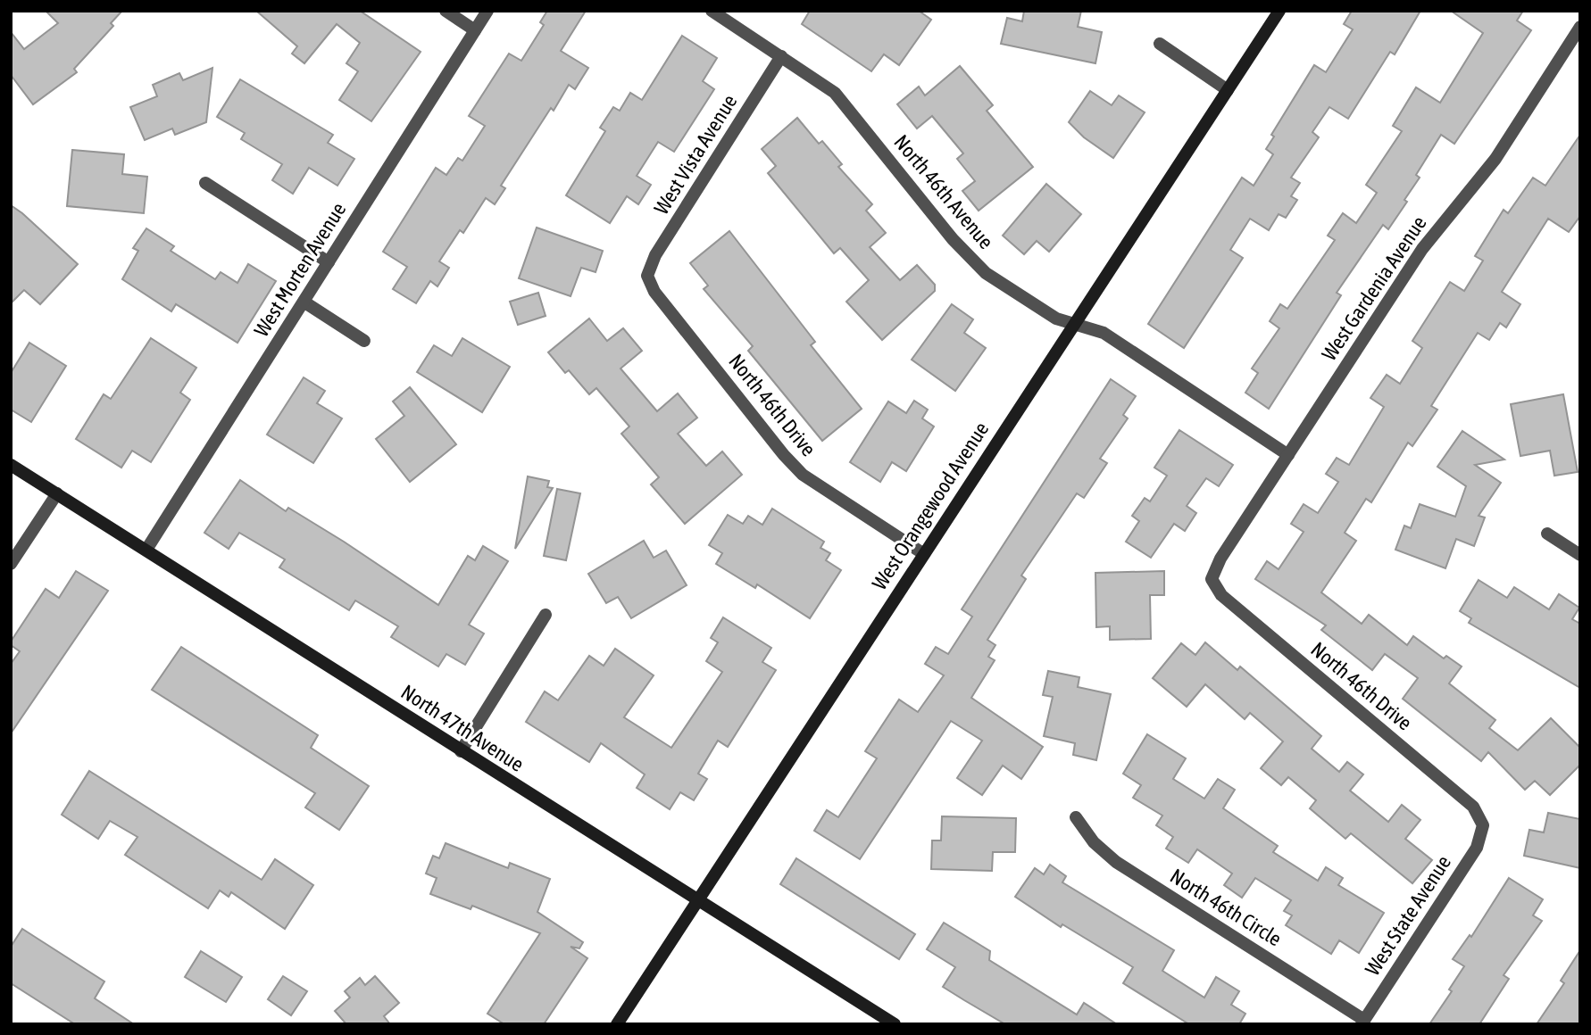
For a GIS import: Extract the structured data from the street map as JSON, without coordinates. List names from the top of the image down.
{
  "streets": {
    "street": [
      "West Vista Avenue",
      "North 46th Avenue",
      "West Morten Avenue",
      "West Gardenia Avenue",
      "North 46th Drive",
      "West Orangewood Avenue",
      "North 47th Avenue",
      "North 46th Circle",
      "West State Avenue"
    ]
  },
  "crossings": [
    ["West Vista Avenue", "North 46th Avenue"],
    ["West Vista Avenue", "North 46th Drive"],
    ["North 46th Avenue", "West Gardenia Avenue"],
    ["North 46th Avenue", "West Orangewood Avenue"],
    ["West Morten Avenue", "North 47th Avenue"],
    ["West Gardenia Avenue", "North 46th Drive"],
    ["North 46th Drive", "West Orangewood Avenue"],
    ["North 46th Drive", "West State Avenue"],
    ["West Orangewood Avenue", "North 47th Avenue"],
    ["North 46th Circle", "West State Avenue"]
  ]
}
